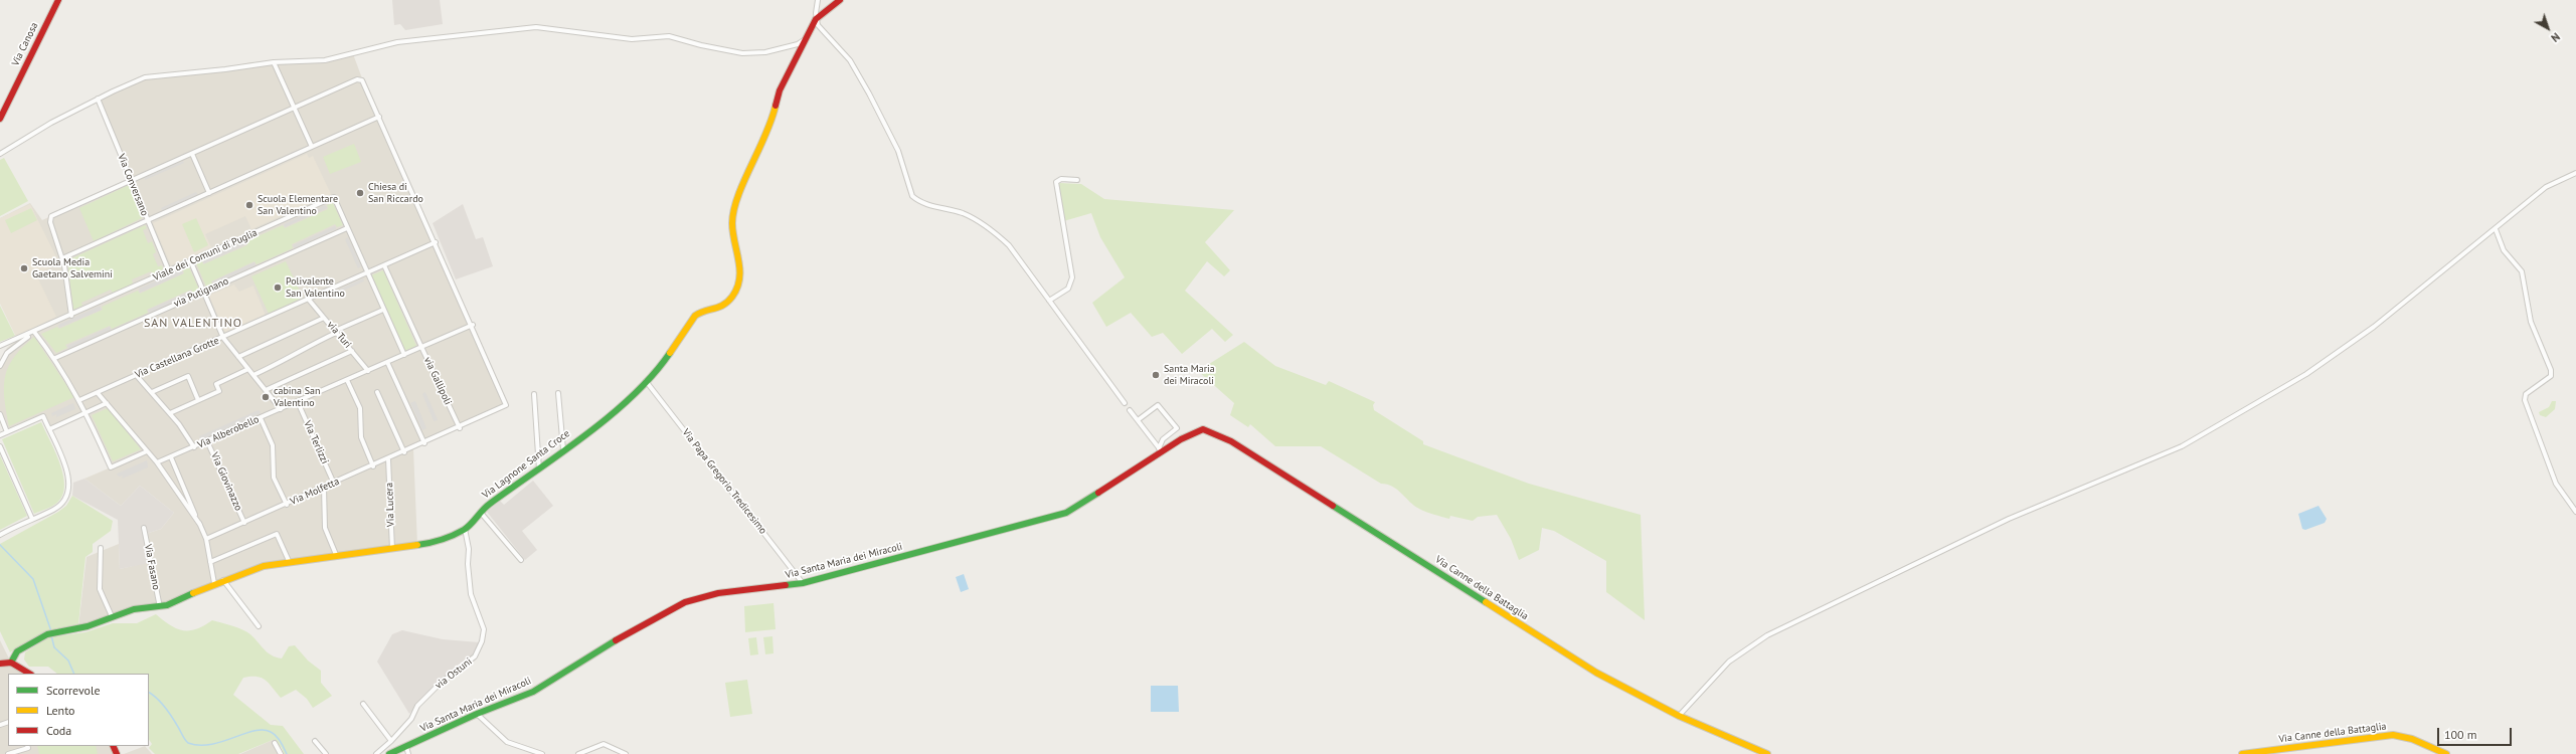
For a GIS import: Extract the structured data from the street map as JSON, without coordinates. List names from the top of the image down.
{
  "streets": {
    "street": [
      "Via Canosa",
      "Via Conversano",
      "Viale dei Comuni di Puglia",
      "via Putignano",
      "via Turi",
      "Via Castellana Grotte",
      "via Gallipoli",
      "Via Alberobello",
      "Via Terlizzi",
      "Via Lagnone Santa Croce",
      "Via Giovinazzo",
      "Via Papa Gregorio Tredicesimo",
      "Via Molfetta",
      "Via Lucera",
      "Via Santa Maria dei Miracoli",
      "Via Fasano",
      "Via Canne della Battaglia",
      "via Ostuni"
    ]
  },
  "crossings": [
    ["Via Conversano", "Viale dei Comuni di Puglia"],
    ["Viale dei Comuni di Puglia", "via Putignano"],
    ["Viale dei Comuni di Puglia", "Via Castellana Grotte"],
    ["Viale dei Comuni di Puglia", "via Gallipoli"],
    ["via Turi", "Via Castellana Grotte"],
    ["via Turi", "Via Alberobello"],
    ["via Gallipoli", "Via Alberobello"],
    ["Via Alberobello", "Via Terlizzi"],
    ["Via Alberobello", "Via Giovinazzo"],
    ["Via Terlizzi", "Via Molfetta"],
    ["Via Lagnone Santa Croce", "Via Papa Gregorio Tredicesimo"],
    ["Via Lagnone Santa Croce", "Via Lucera"],
    ["Via Lagnone Santa Croce", "Via Fasano"],
    ["Via Lagnone Santa Croce", "via Ostuni"],
    ["Via Giovinazzo", "Via Molfetta"],
    ["Via Papa Gregorio Tredicesimo", "Via Santa Maria dei Miracoli"],
    ["Via Molfetta", "Via Lucera"],
    ["Via Santa Maria dei Miracoli", "Via Canne della Battaglia"]
  ],
  "districts": ["SAN VALENTINO"],
  "places": [
    "Chiesa di San Riccardo",
    "Scuola Elementare San Valentino",
    "Scuola Media Gaetano Salvemini",
    "Polivalente San Valentino",
    "Santa Maria dei Miracoli",
    "cabina San Valentino"
  ],
  "legend": ["Scorrevole", "Lento", "Coda"],
  "scale_bar": "100 m",
  "north": "bottom right"
}
